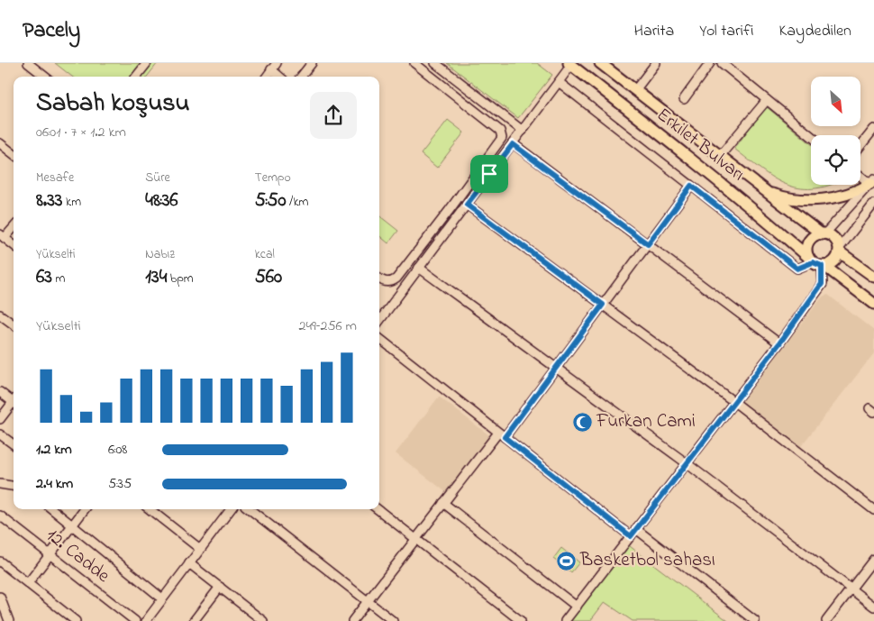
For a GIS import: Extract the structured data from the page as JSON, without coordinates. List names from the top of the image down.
{
  "streets": {
    "main road": ["Erkilet Bulvarı"],
    "street": ["12. Cadde"]
  },
  "places": {
    "mosque": ["Furkan Cami"],
    "sports": ["Basketbol sahası"]
  },
  "north": "bottom right",
  "page": {
    "header": "Pacely",
    "nav": ["Harita", "Yol tarifi", "Kaydedilen"],
    "heading": ["Sabah koşusu", "06:01 · 7 × 1.2 km"],
    "stats": [
      ["Mesafe", "8.33 km"],
      ["Süre", "48:36"],
      ["Tempo", "5:50 /km"],
      ["Yükselti", "63 m"],
      ["Nabız", "134 bpm"],
      ["kcal", "560"]
    ],
    "chart": ["Yükselti", "249–256 m"],
    "list": [
      {
        "name": "1.2 km",
        "note": "6:08"
      },
      {
        "name": "2.4 km",
        "note": "5:35"
      }
    ]
  }
}
